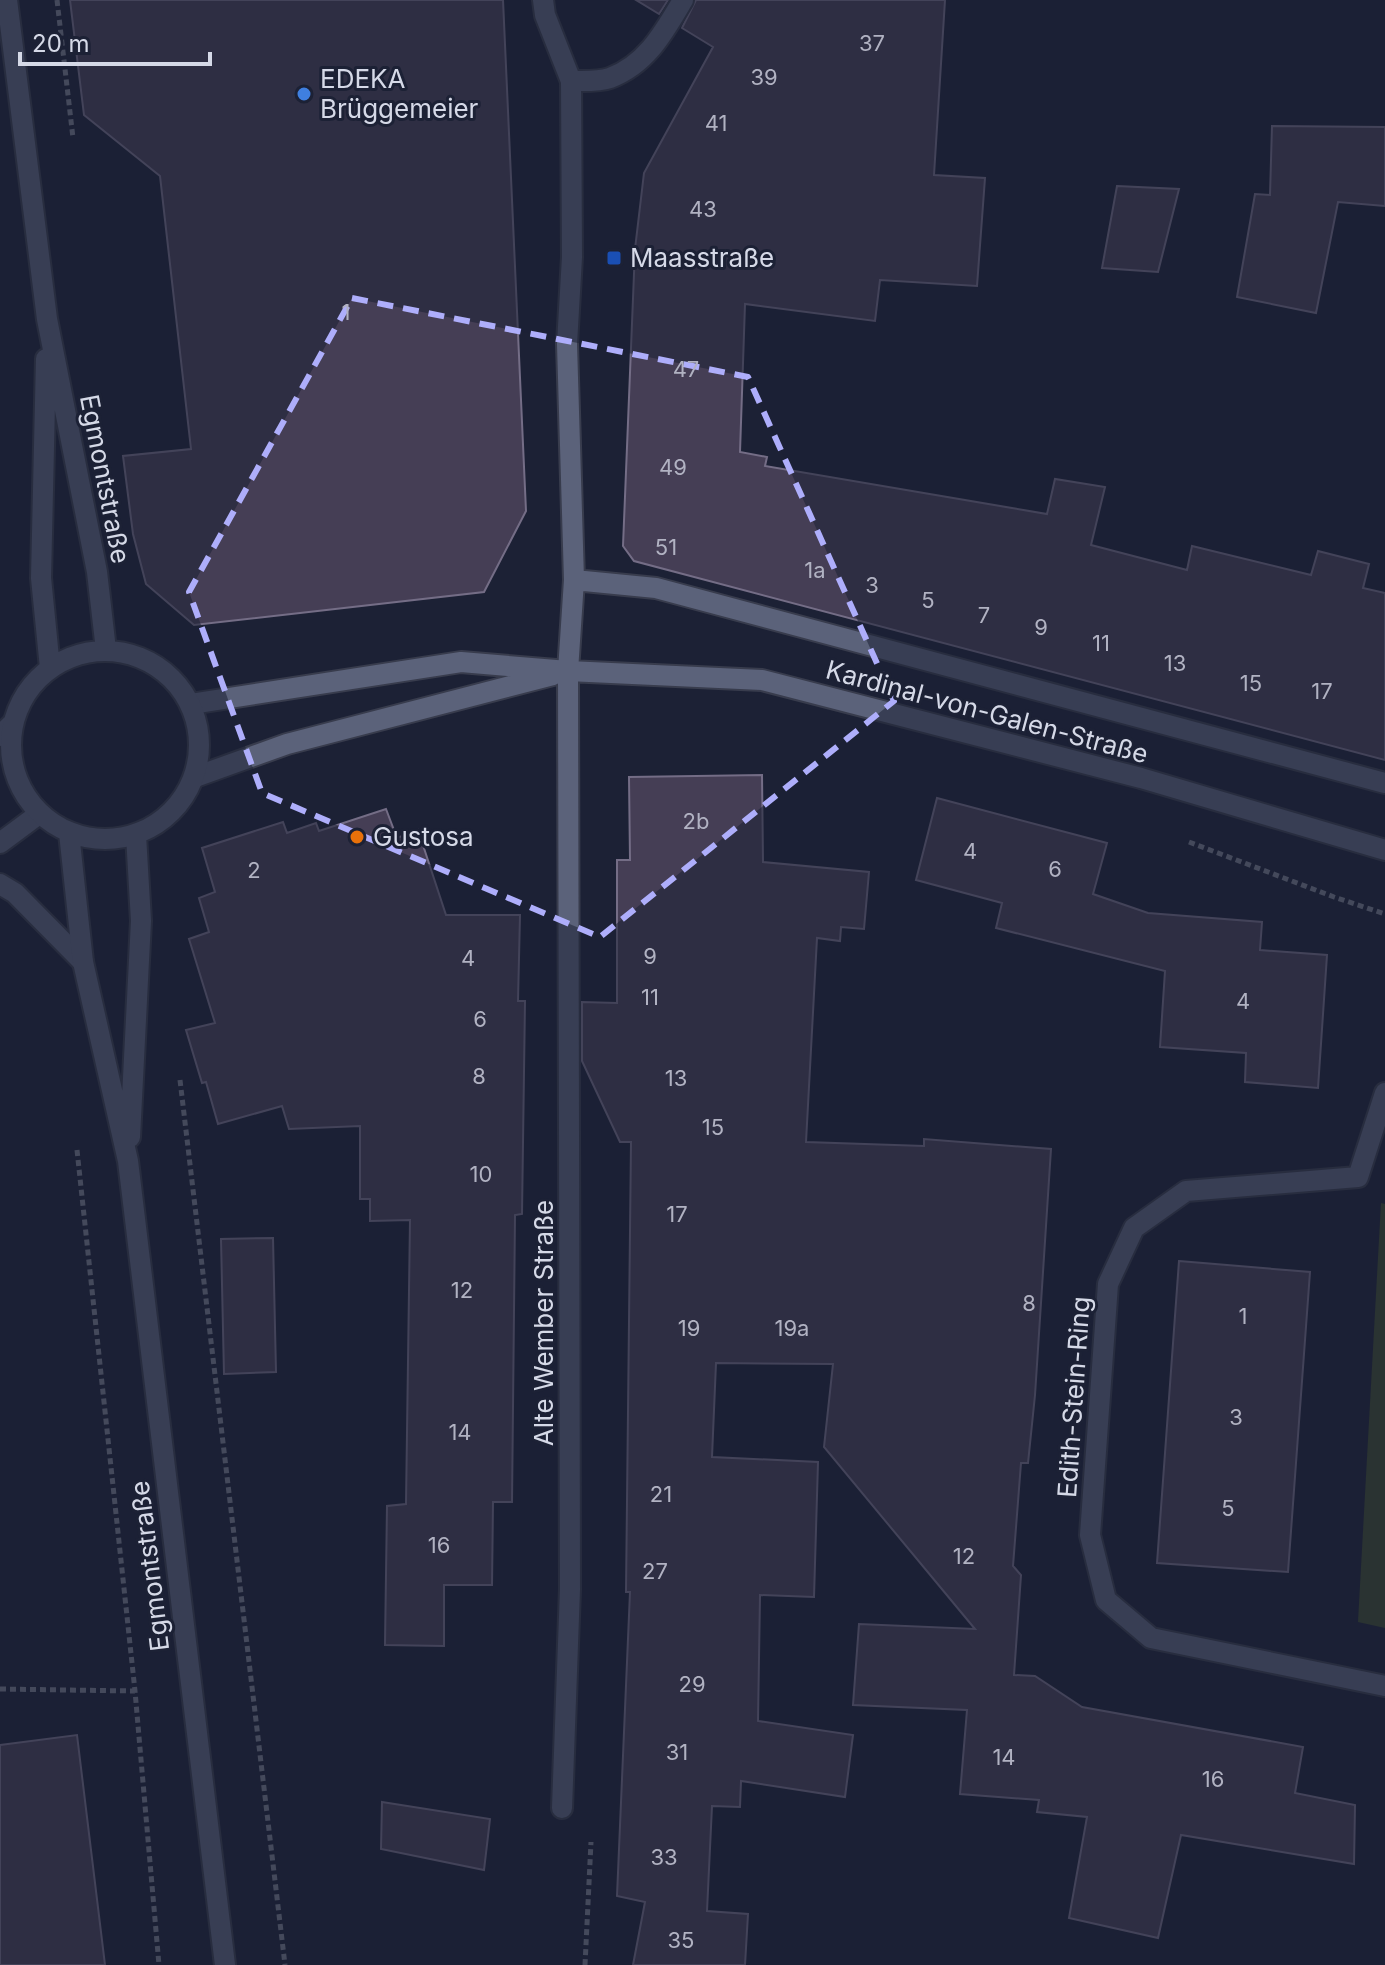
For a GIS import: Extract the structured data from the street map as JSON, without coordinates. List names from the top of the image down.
{
  "streets": {
    "street": [
      "Egmontstraße",
      "Kardinal-von-Galen-Straße",
      "Alte Wember Straße",
      "Edith-Stein-Ring"
    ]
  },
  "crossings": [
    ["Egmontstraße", "Kardinal-von-Galen-Straße"],
    ["Kardinal-von-Galen-Straße", "Alte Wember Straße"]
  ],
  "places": {
    "other": ["EDEKA Brüggemeier", "Gustosa"],
    "transit": ["Maasstraße"]
  },
  "house_numbers": [
    "37",
    "39",
    "41",
    "43",
    "1",
    "47",
    "49",
    "51",
    "1a",
    "3",
    "5",
    "7",
    "9",
    "11",
    "13",
    "15",
    "17",
    "2b",
    "4",
    "6",
    "2",
    "9",
    "4",
    "11",
    "4",
    "6",
    "8",
    "13",
    "15",
    "10",
    "17",
    "12",
    "8",
    "1",
    "19",
    "19a",
    "3",
    "14",
    "21",
    "5",
    "16",
    "12",
    "27",
    "29",
    "31",
    "14",
    "16",
    "33",
    "35"
  ],
  "scale_bar": "20 m"
}
